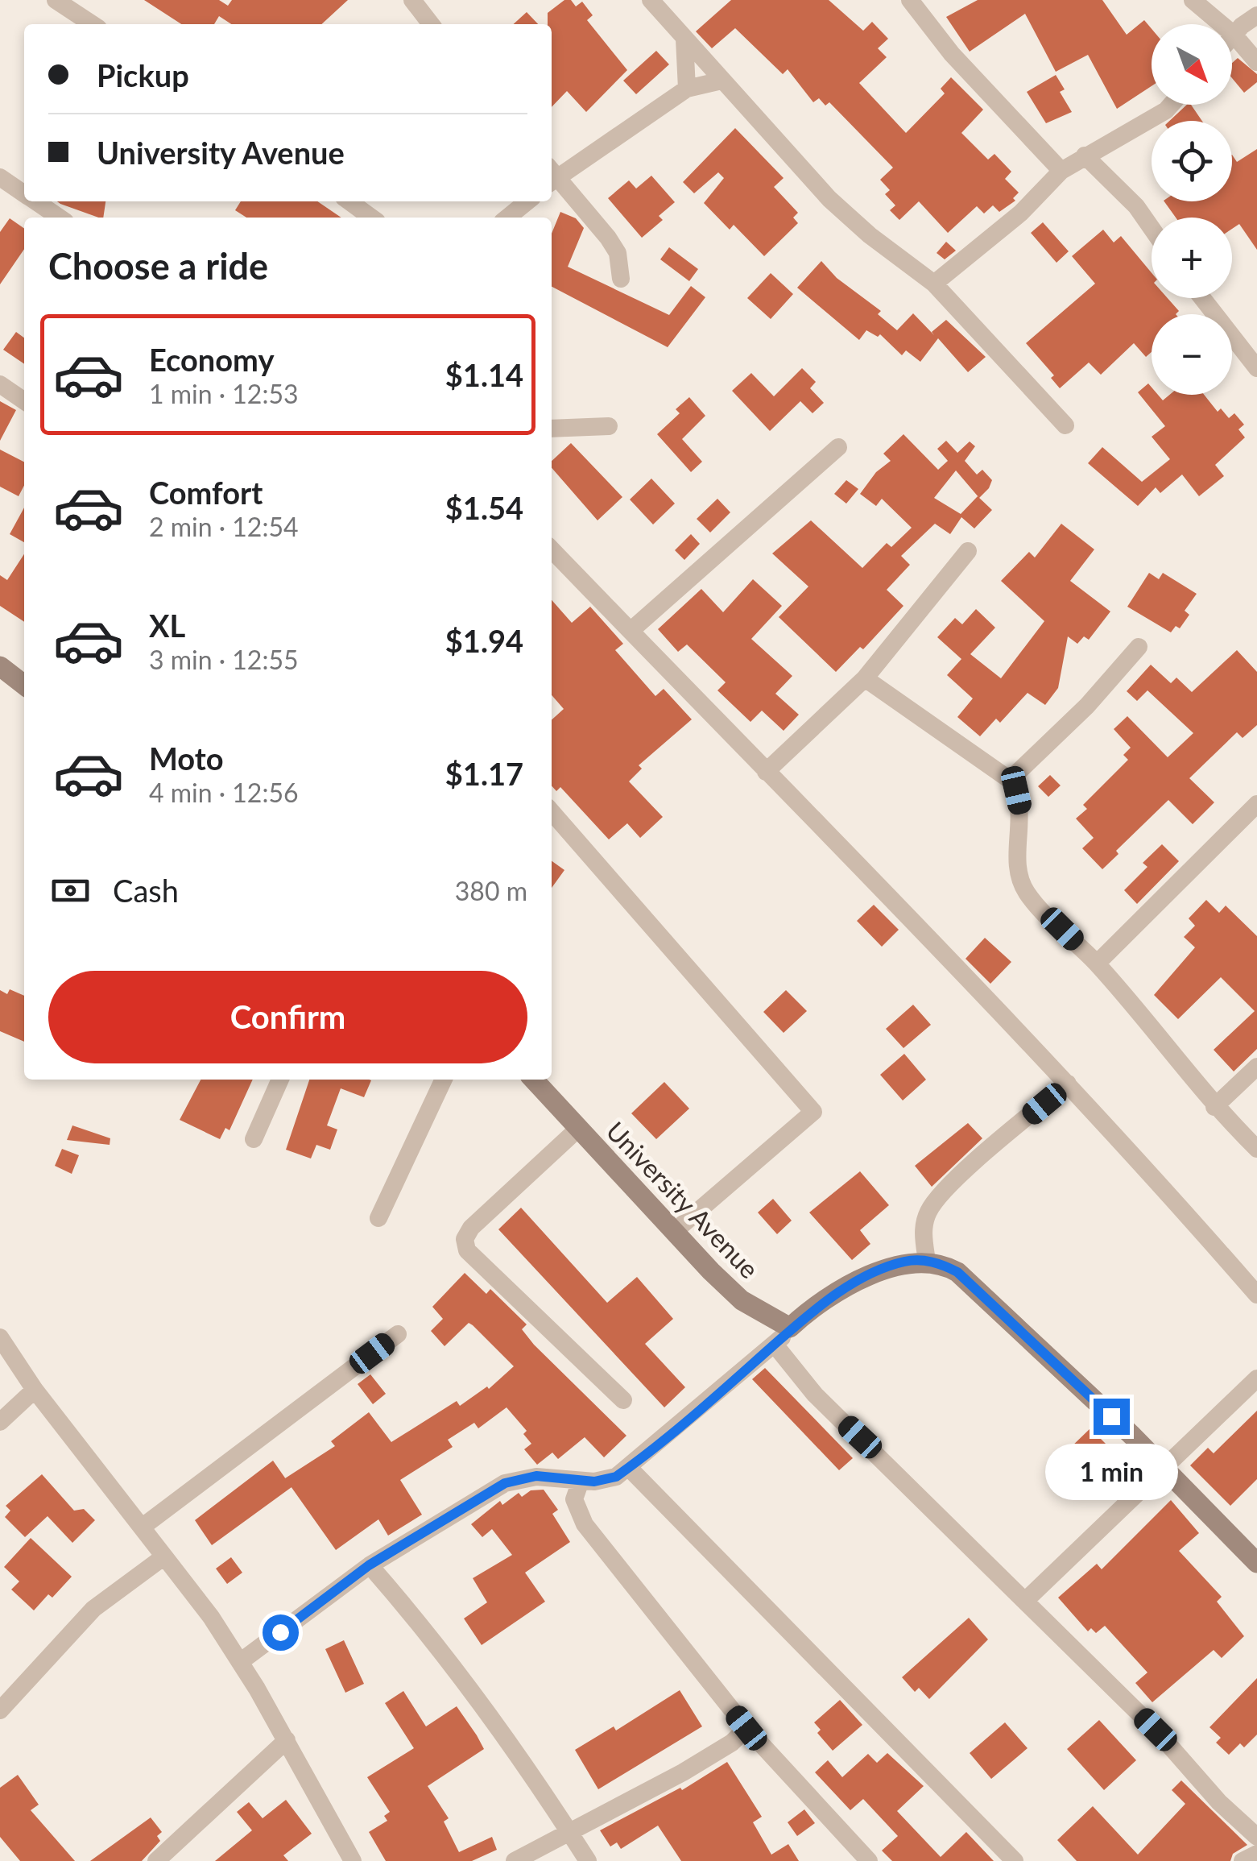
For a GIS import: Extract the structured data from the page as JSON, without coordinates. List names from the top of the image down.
{
  "streets": {
    "street": ["University Avenue"]
  },
  "north": "bottom right",
  "page": {
    "map_buttons": ["+", "−"],
    "banner": ["Pickup", "University Avenue"],
    "heading": "Choose a ride",
    "list": [
      {
        "name": "Economy",
        "note": "1 min · 12:53",
        "value": "$1.14"
      },
      {
        "name": "Comfort",
        "note": "2 min · 12:54",
        "value": "$1.54"
      },
      {
        "name": "XL",
        "note": "3 min · 12:55",
        "value": "$1.94"
      },
      {
        "name": "Moto",
        "note": "4 min · 12:56",
        "value": "$1.17"
      }
    ],
    "pay": ["Cash", "380 m"],
    "buttons": "Confirm",
    "bubble": "1 min"
  }
}
